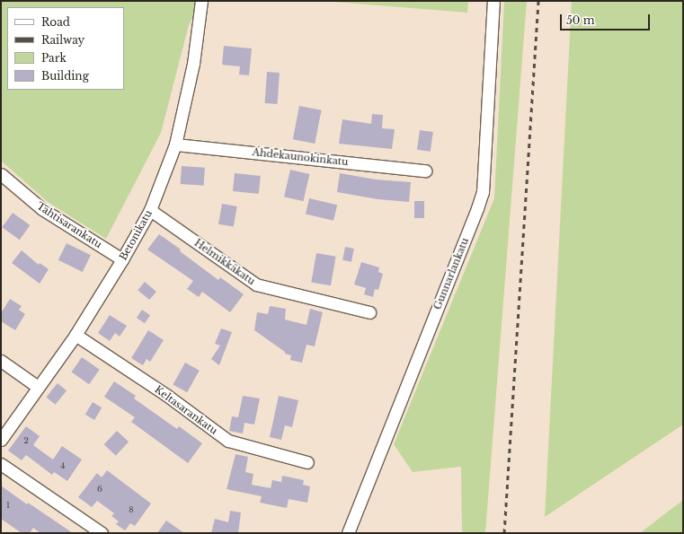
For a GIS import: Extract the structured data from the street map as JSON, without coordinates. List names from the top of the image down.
{
  "streets": {
    "street": [
      "Ahdekaunokinkatu",
      "Tähtisarankatu",
      "Betonikatu",
      "Helmikkäkatu",
      "Gunnarlankatu",
      "Keltasarankatu"
    ]
  },
  "crossings": [
    ["Ahdekaunokinkatu", "Betonikatu"],
    ["Tähtisarankatu", "Betonikatu"],
    ["Betonikatu", "Helmikkäkatu"],
    ["Betonikatu", "Keltasarankatu"]
  ],
  "house_numbers": [
    "2",
    "4",
    "6",
    "1",
    "8"
  ],
  "legend": [
    "Road",
    "Railway",
    "Park",
    "Building"
  ],
  "scale_bar": "50 m"
}
